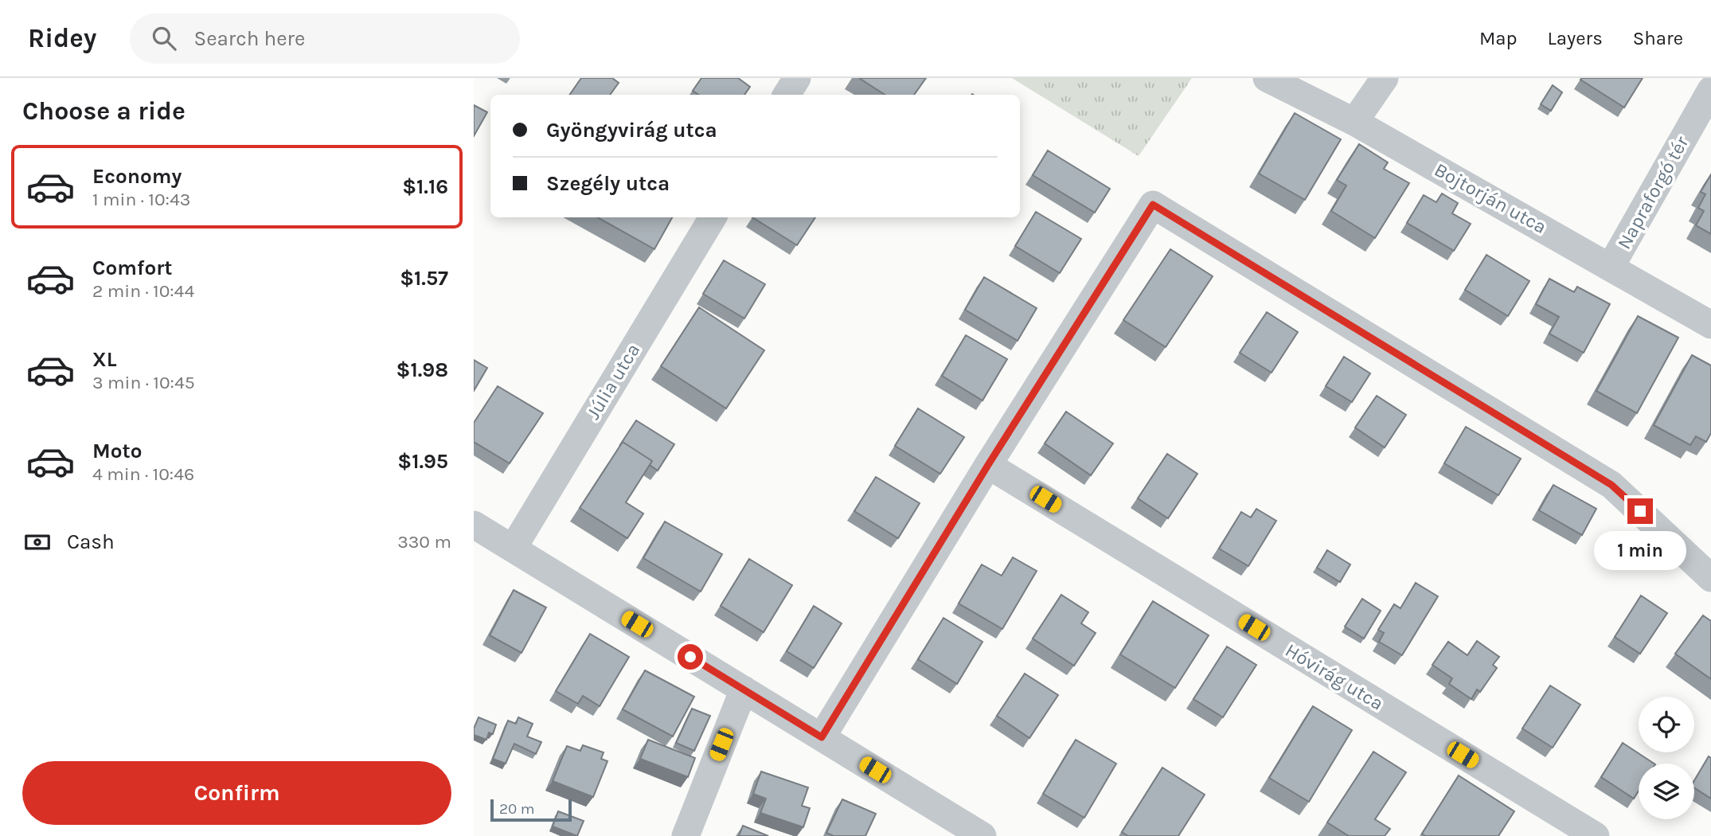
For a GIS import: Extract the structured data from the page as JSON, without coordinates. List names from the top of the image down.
{
  "streets": {
    "street": [
      "Napraforgó tér",
      "Bojtorján utca",
      "Júlia utca",
      "Hóvirág utca"
    ]
  },
  "crossings": [
    ["Napraforgó tér", "Bojtorján utca"]
  ],
  "scale_bar": "20 m",
  "page": {
    "header": "Ridey",
    "search": "Search here",
    "nav": ["Map", "Layers", "Share"],
    "heading": "Choose a ride",
    "banner": ["Gyöngyvirág utca", "Szegély utca"],
    "list": [
      {
        "name": "Economy",
        "note": "1 min · 10:43",
        "value": "$1.16"
      },
      {
        "name": "Comfort",
        "note": "2 min · 10:44",
        "value": "$1.57"
      },
      {
        "name": "XL",
        "note": "3 min · 10:45",
        "value": "$1.98"
      },
      {
        "name": "Moto",
        "note": "4 min · 10:46",
        "value": "$1.95"
      }
    ],
    "pay": ["Cash", "330 m"],
    "bubble": "1 min",
    "buttons": "Confirm",
    "scale": "20 m"
  }
}
